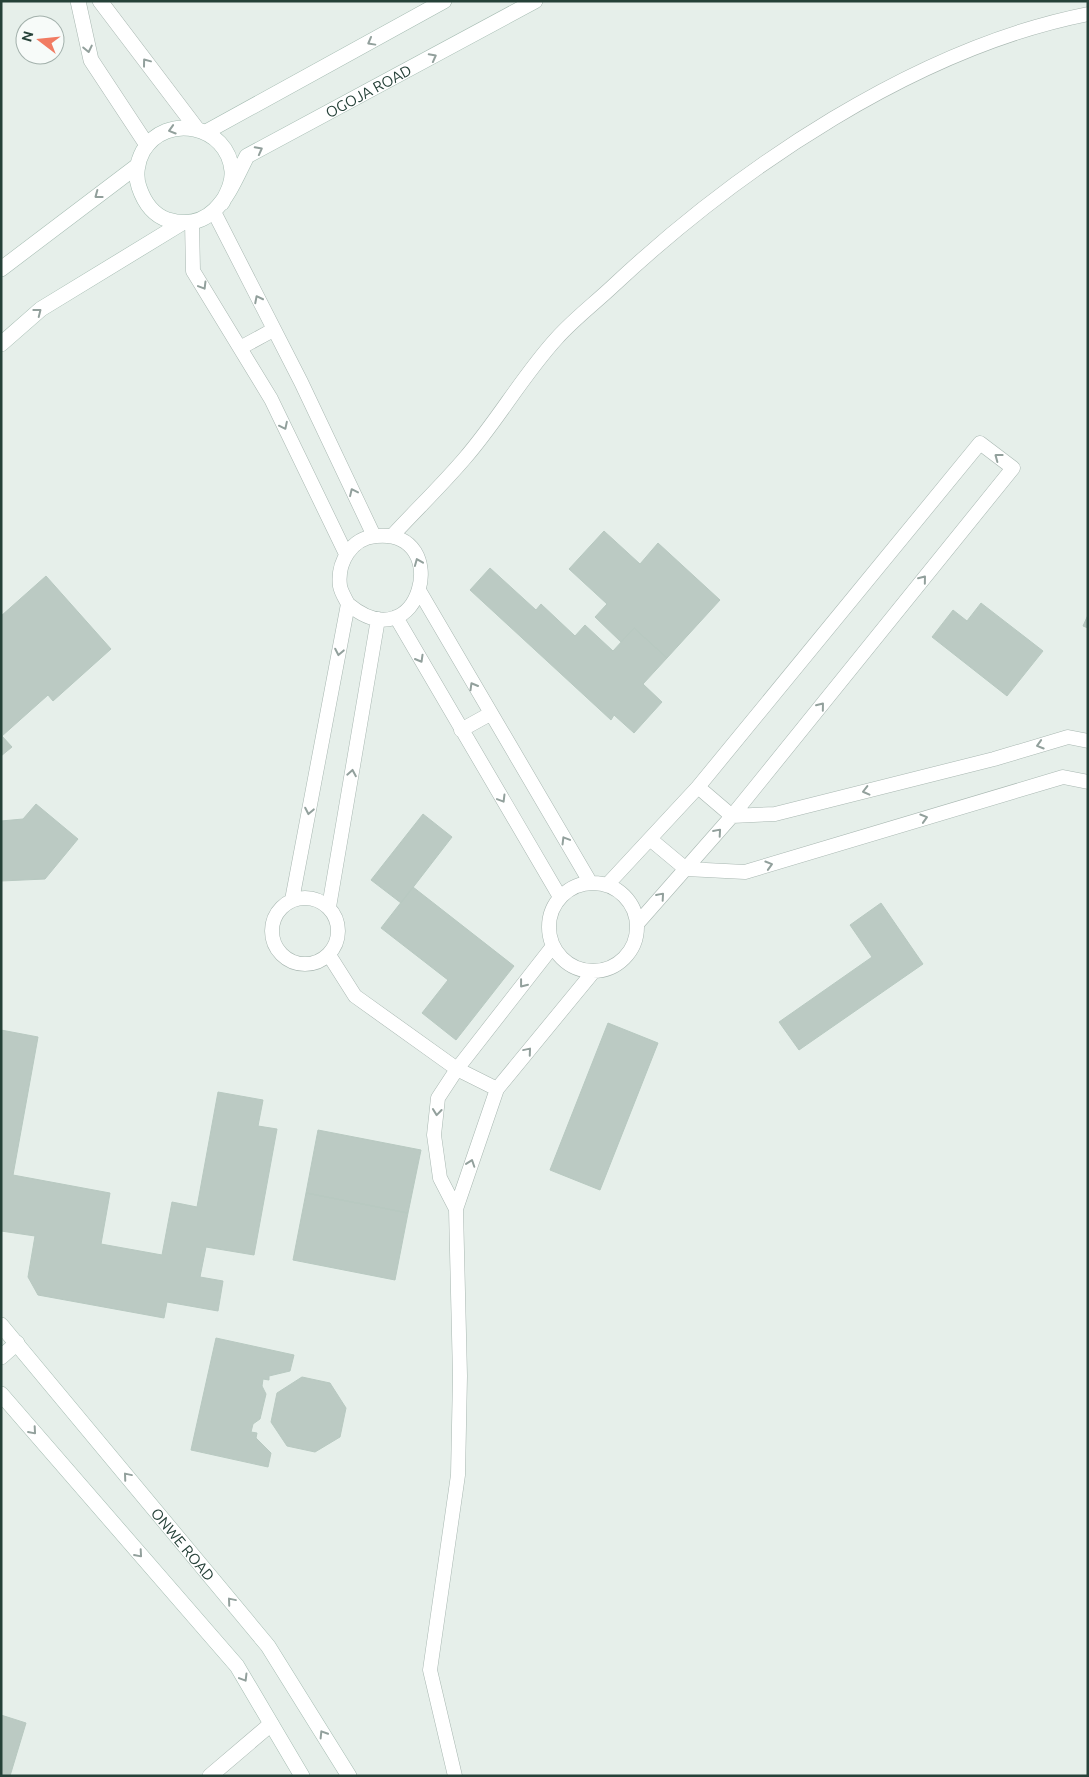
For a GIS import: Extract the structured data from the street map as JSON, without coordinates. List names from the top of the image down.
{
  "streets": {
    "main road": ["OGOJA ROAD", "ONWE ROAD"]
  },
  "north": "left"
}
